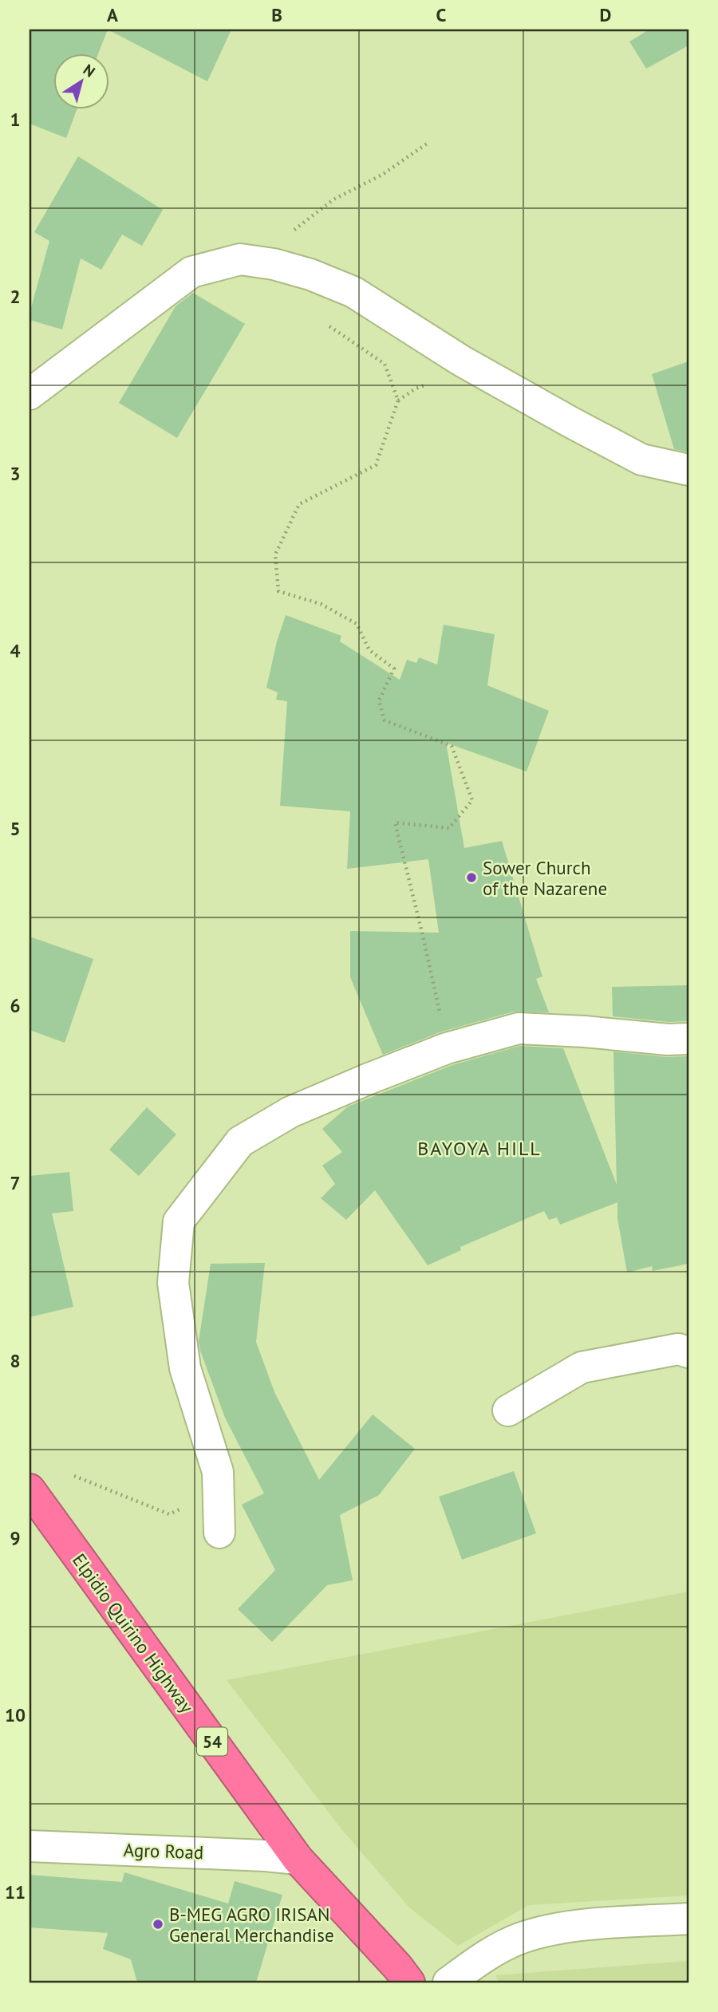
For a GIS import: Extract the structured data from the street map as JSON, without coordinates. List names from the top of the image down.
{
  "streets": {
    "highway": ["Elpidio Quirino Highway", "54"],
    "street": ["Agro Road"]
  },
  "crossings": [
    ["Elpidio Quirino Highway", "Agro Road"]
  ],
  "districts": ["BAYOYA HILL"],
  "places": ["Sower Church of the Nazarene", "B-MEG AGRO IRISAN General Merchandise"],
  "north": "top right",
  "grid": {
    "columns": [
      "A",
      "B",
      "C",
      "D"
    ],
    "rows": [
      "1",
      "2",
      "3",
      "4",
      "5",
      "6",
      "7",
      "8",
      "9",
      "10",
      "11"
    ]
  }
}
